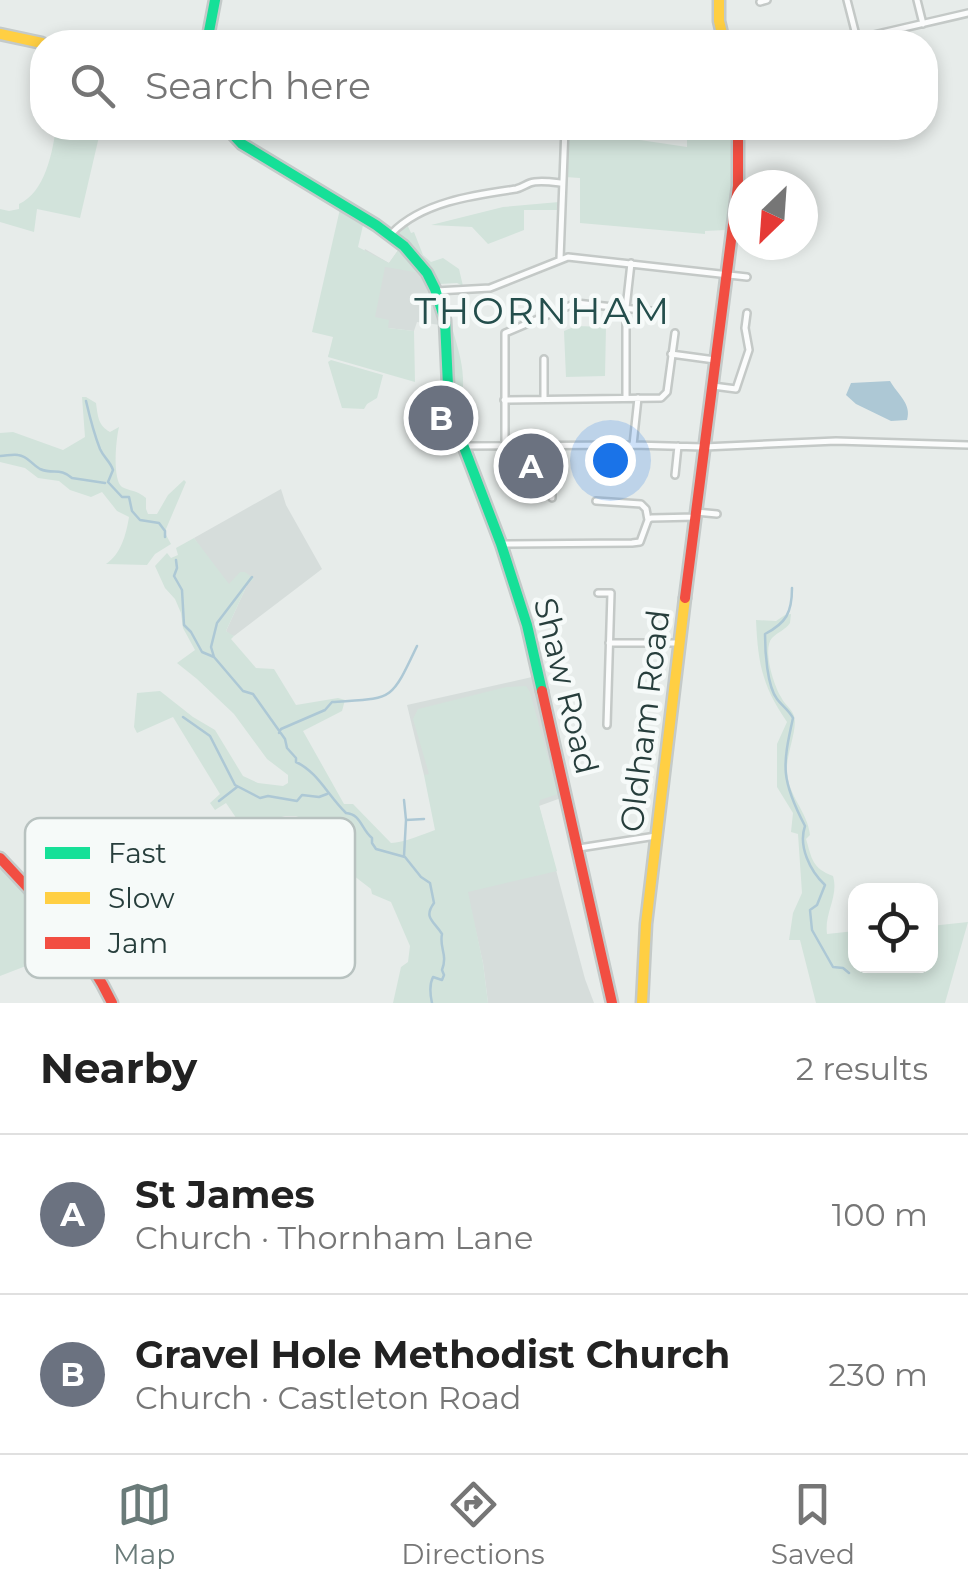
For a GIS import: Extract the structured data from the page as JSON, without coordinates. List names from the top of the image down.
{
  "streets": {
    "main road": ["Shaw Road", "Oldham Road"]
  },
  "districts": ["THORNHAM"],
  "legend": ["Fast", "Slow", "Jam"],
  "north": "bottom left",
  "page": {
    "search": "Search here",
    "pins": ["B", "A"],
    "heading": ["Nearby", "2 results"],
    "list": [
      {
        "mark": "A",
        "name": "St James",
        "note": "Church · Thornham Lane",
        "value": "100 m"
      },
      {
        "mark": "B",
        "name": "Gravel Hole Methodist Church",
        "note": "Church · Castleton Road",
        "value": "230 m"
      }
    ],
    "nav": ["Map", "Directions", "Saved"]
  }
}
